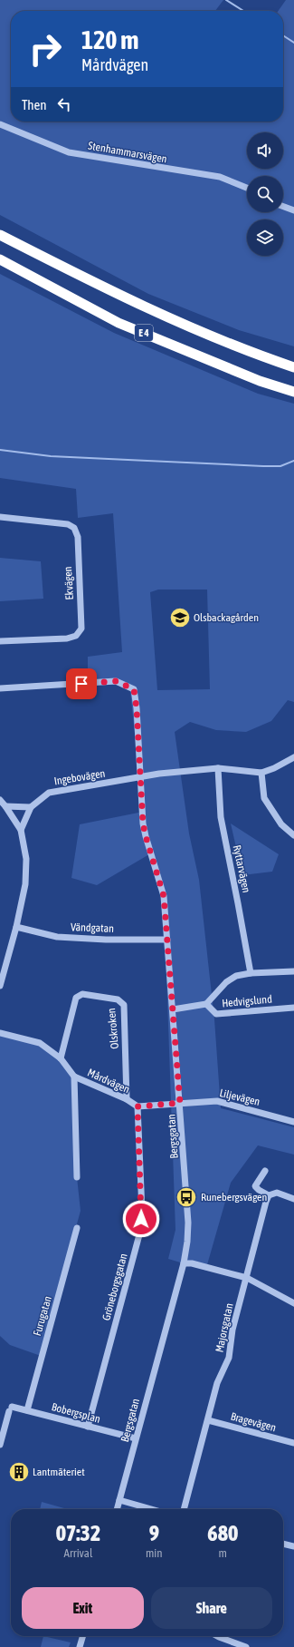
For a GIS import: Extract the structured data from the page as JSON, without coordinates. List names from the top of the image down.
{
  "streets": {
    "highway": ["E 4"],
    "street": [
      "Stenhammarsvägen",
      "Ekvägen",
      "Ingebovägen",
      "Ryttarvägen",
      "Vändgatan",
      "Hedvigslund",
      "Olskroken",
      "Mårdvägen",
      "Liljevägen",
      "Bergsgatan",
      "Gröneborgsgatan",
      "Furugatan",
      "Majorsgatan",
      "Bobergsplan",
      "Bragevägen"
    ]
  },
  "crossings": [
    ["Ingebovägen", "Ryttarvägen"],
    ["Ingebovägen", "Bergsgatan"],
    ["Vändgatan", "Bergsgatan"],
    ["Olskroken", "Mårdvägen"],
    ["Mårdvägen", "Liljevägen"],
    ["Mårdvägen", "Bergsgatan"],
    ["Mårdvägen", "Gröneborgsgatan"],
    ["Liljevägen", "Bergsgatan"],
    ["Bergsgatan", "Bobergsplan"],
    ["Gröneborgsgatan", "Bobergsplan"],
    ["Furugatan", "Bobergsplan"],
    ["Majorsgatan", "Bragevägen"]
  ],
  "places": {
    "school or university": ["Olsbackagården"],
    "bus stop": ["Runebergsvägen"],
    "building": ["Lantmäteriet"]
  },
  "page": {
    "turn": ["120 m", "Mårdvägen"],
    "then": "Then",
    "eta": [
      "07:32",
      "Arrival",
      "9",
      "min",
      "680",
      "m"
    ],
    "buttons": ["Exit", "Share"]
  }
}
